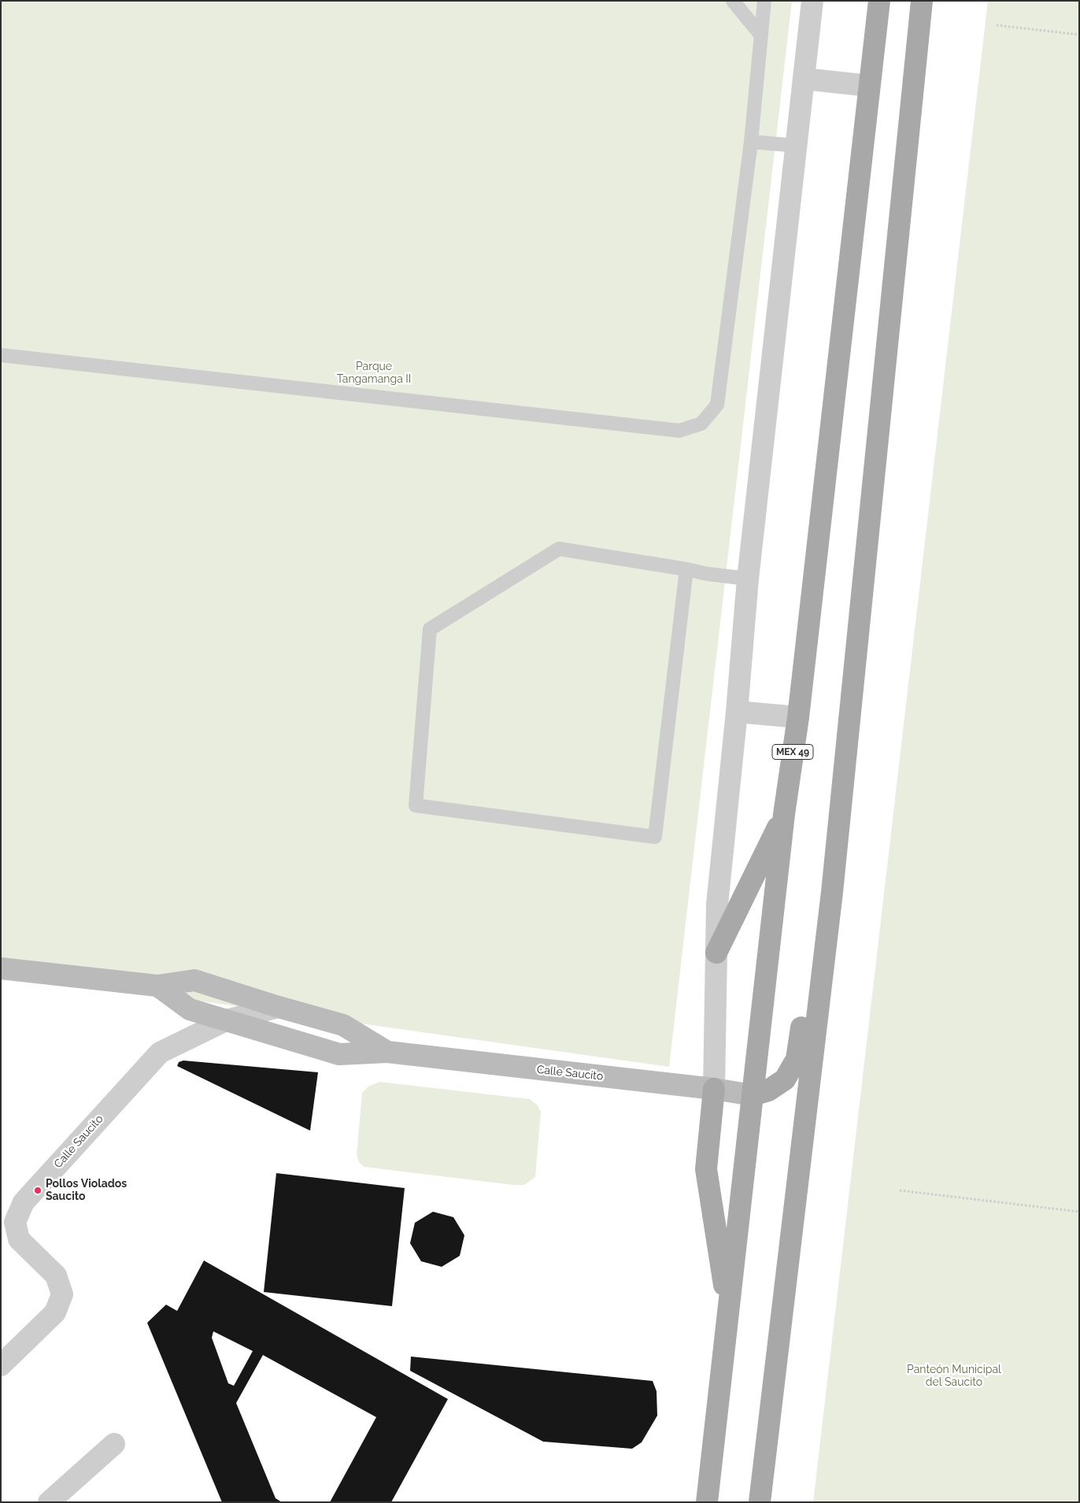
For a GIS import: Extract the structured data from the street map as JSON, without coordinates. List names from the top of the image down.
{
  "streets": {
    "main road": ["MEX 49"],
    "street": ["Calle Saucito"]
  },
  "crossings": [
    ["MEX 49", "Calle Saucito"]
  ],
  "parks": ["Parque Tangamanga II", "Panteón Municipal del Saucito"],
  "places": ["Pollos Violados Saucito"]
}
